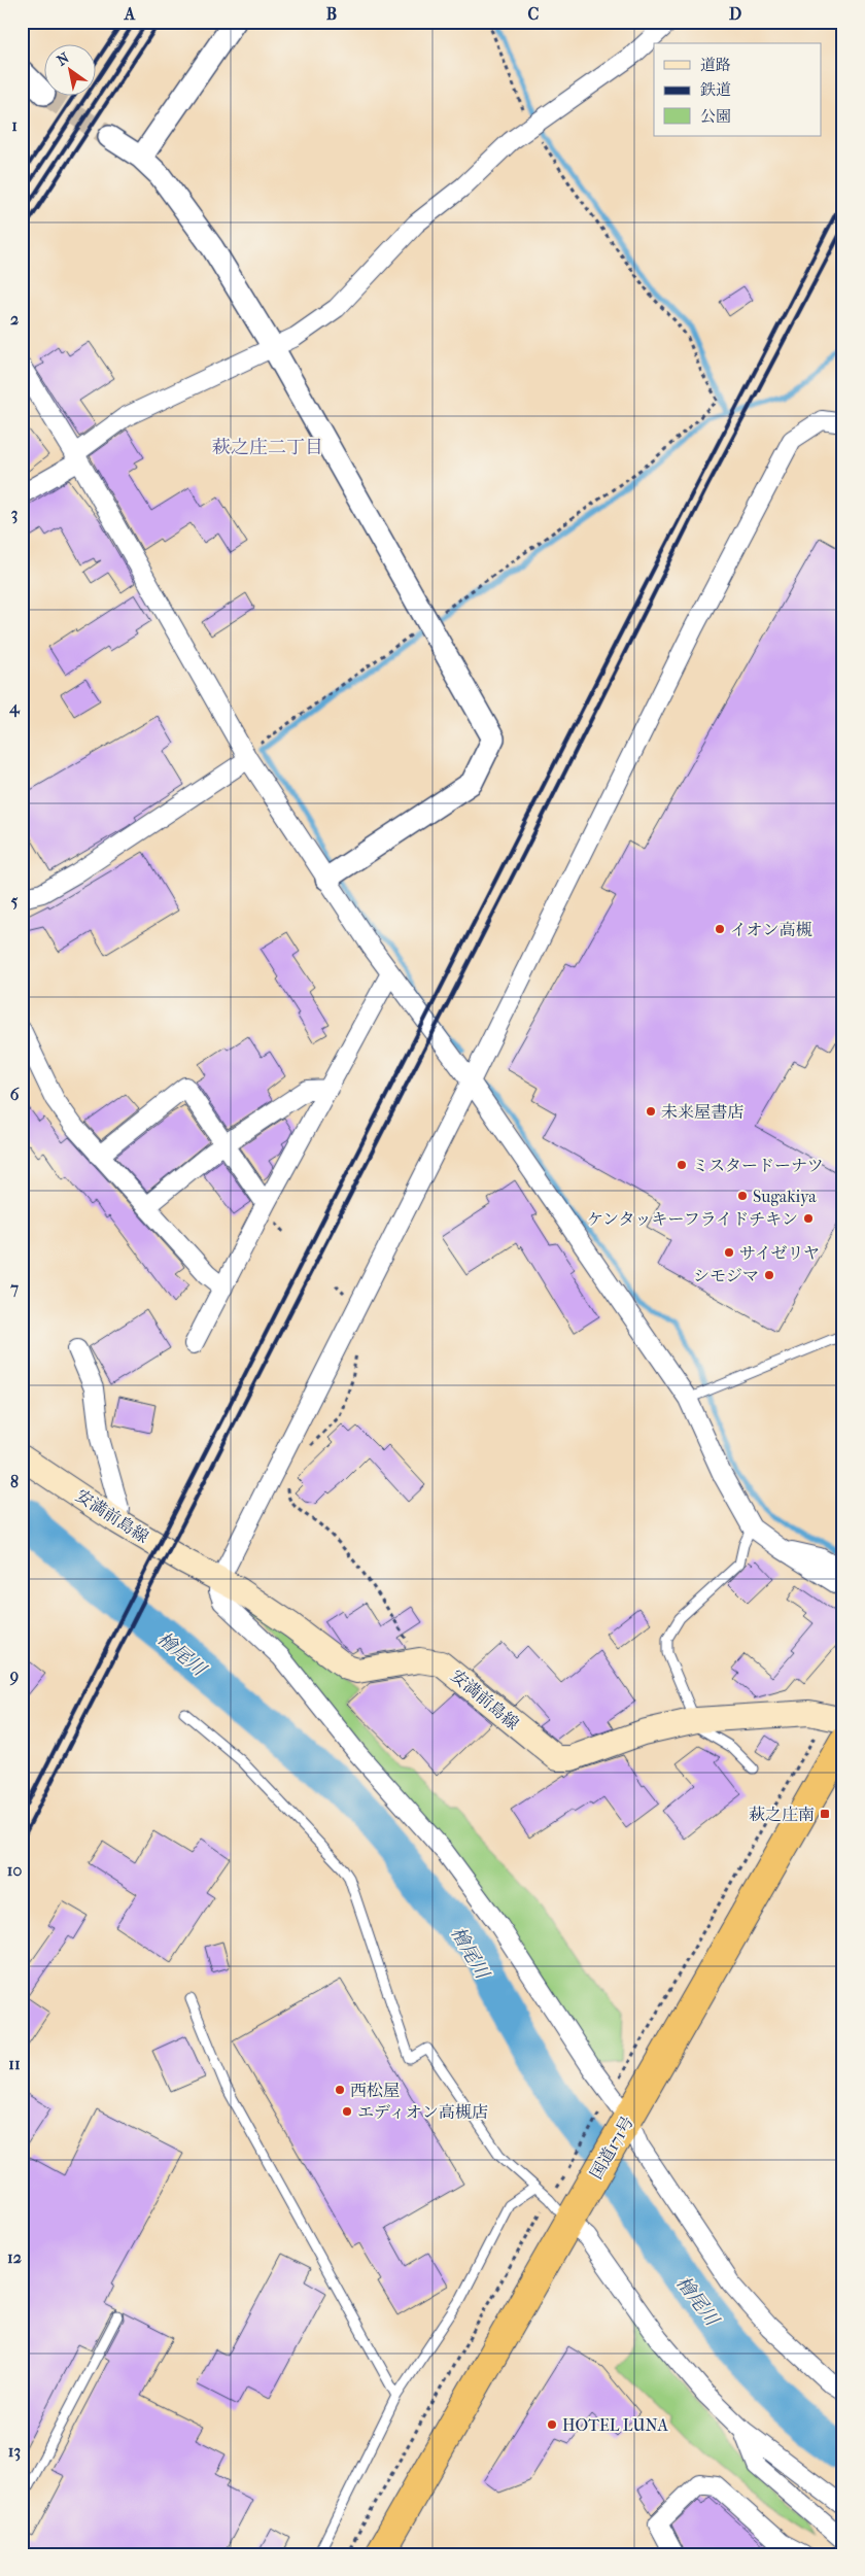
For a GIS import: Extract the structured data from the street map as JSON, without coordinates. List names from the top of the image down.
{
  "streets": {
    "highway": ["国道171号"],
    "main road": ["安満前島線"]
  },
  "districts": ["萩之庄二丁目"],
  "water": ["檜尾川"],
  "places": {
    "other": [
      "イオン高槻",
      "未来屋書店",
      "ミスタードーナツ",
      "Sugakiya",
      "ケンタッキーフライドチキン",
      "サイゼリヤ",
      "シモジマ",
      "西松屋",
      "エディオン高槻店",
      "HOTEL LUNA"
    ],
    "transit": ["萩之庄南"]
  },
  "legend": ["道路", "鉄道", "公園"],
  "north": "top left",
  "grid": {
    "columns": [
      "A",
      "B",
      "C",
      "D"
    ],
    "rows": [
      "1",
      "2",
      "3",
      "4",
      "5",
      "6",
      "7",
      "8",
      "9",
      "10",
      "11",
      "12",
      "13"
    ]
  }
}
